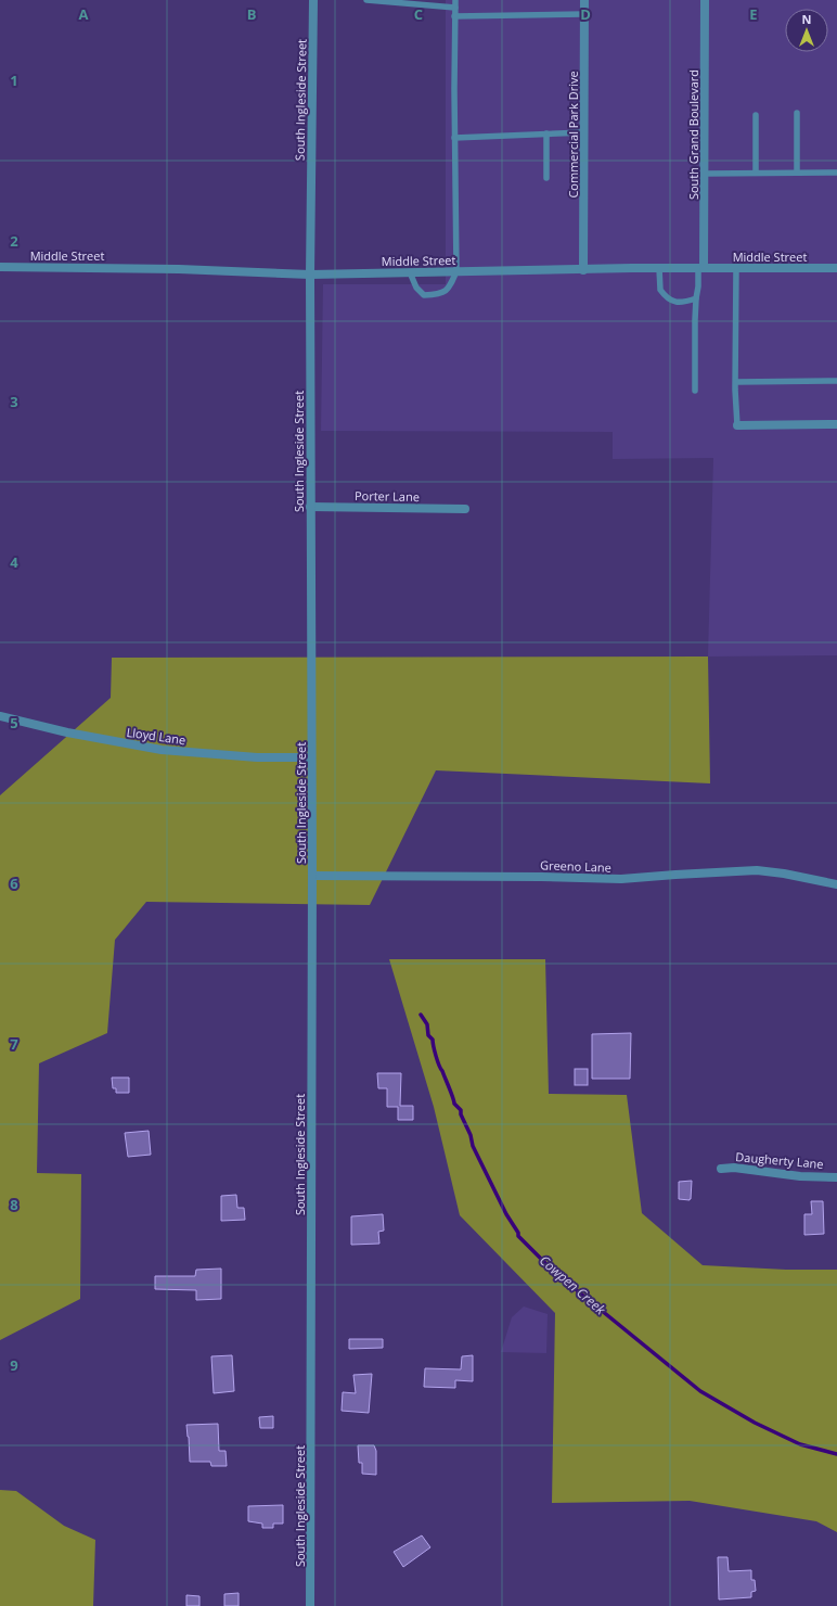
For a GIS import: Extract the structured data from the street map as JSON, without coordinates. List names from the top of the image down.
{
  "streets": {
    "street": [
      "South Ingleside Street",
      "Commercial Park Drive",
      "South Grand Boulevard",
      "Middle Street",
      "Porter Lane",
      "Lloyd Lane",
      "Greeno Lane",
      "Daugherty Lane"
    ]
  },
  "crossings": [
    ["South Ingleside Street", "Middle Street"],
    ["South Ingleside Street", "Porter Lane"],
    ["South Ingleside Street", "Lloyd Lane"],
    ["South Ingleside Street", "Greeno Lane"],
    ["Commercial Park Drive", "Middle Street"],
    ["South Grand Boulevard", "Middle Street"]
  ],
  "water": ["Cowpen Creek"],
  "north": "top",
  "grid": {
    "columns": [
      "A",
      "B",
      "C",
      "D",
      "E"
    ],
    "rows": [
      "1",
      "2",
      "3",
      "4",
      "5",
      "6",
      "7",
      "8",
      "9"
    ]
  }
}
